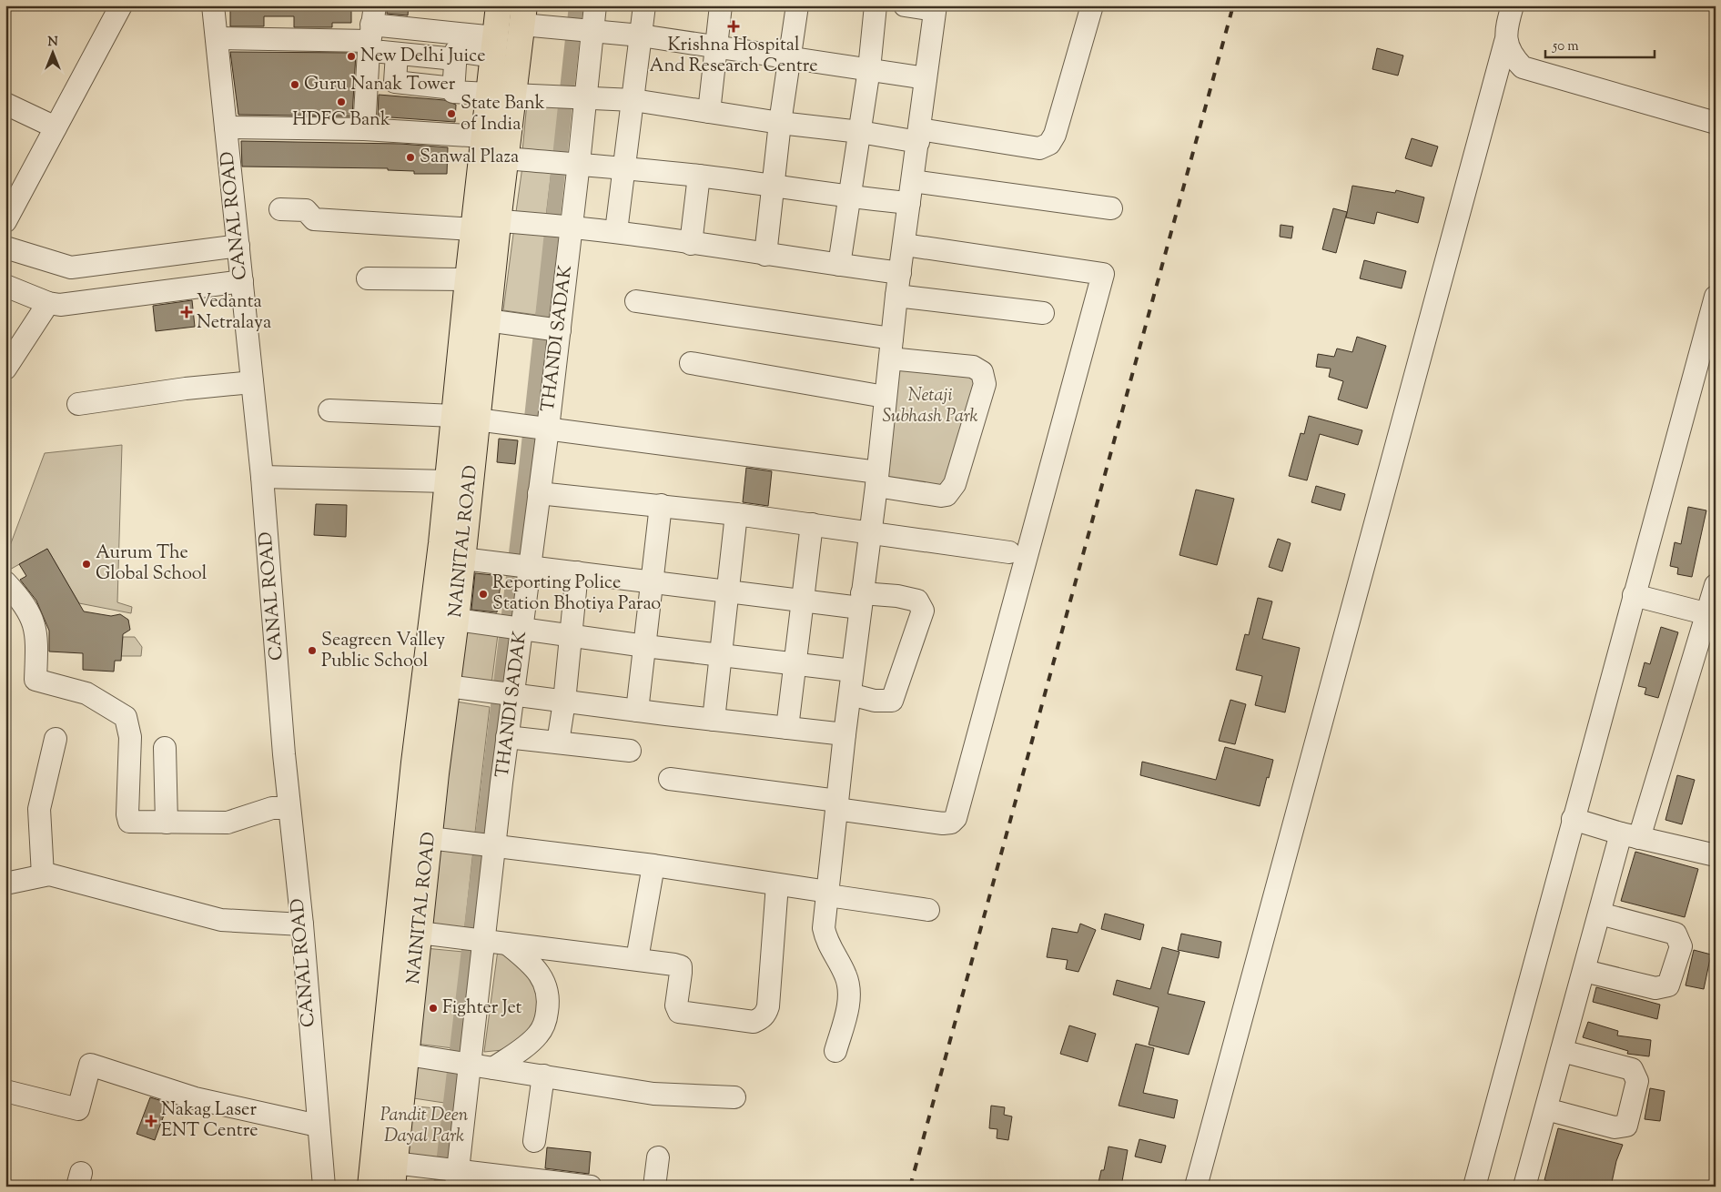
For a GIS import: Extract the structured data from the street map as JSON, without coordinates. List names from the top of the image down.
{
  "streets": {
    "highway": ["NAINITAL ROAD"],
    "street": ["CANAL ROAD", "THANDI SADAK"]
  },
  "parks": ["Netaji Subhash Park", "Pandit Deen Dayal Park"],
  "places": {
    "health": ["Krishna Hospital And Research Centre", "Vedanta Netralaya", "Nakag Laser ENT Centre"],
    "other": [
      "New Delhi Juice",
      "Guru Nanak Tower",
      "HDFC Bank",
      "State Bank of India",
      "Sanwal Plaza",
      "Aurum The Global School",
      "Reporting Police Station Bhotiya Parao",
      "Seagreen Valley Public School",
      "Fighter Jet"
    ]
  },
  "scale_bar": "50 m",
  "north": "top"
}
